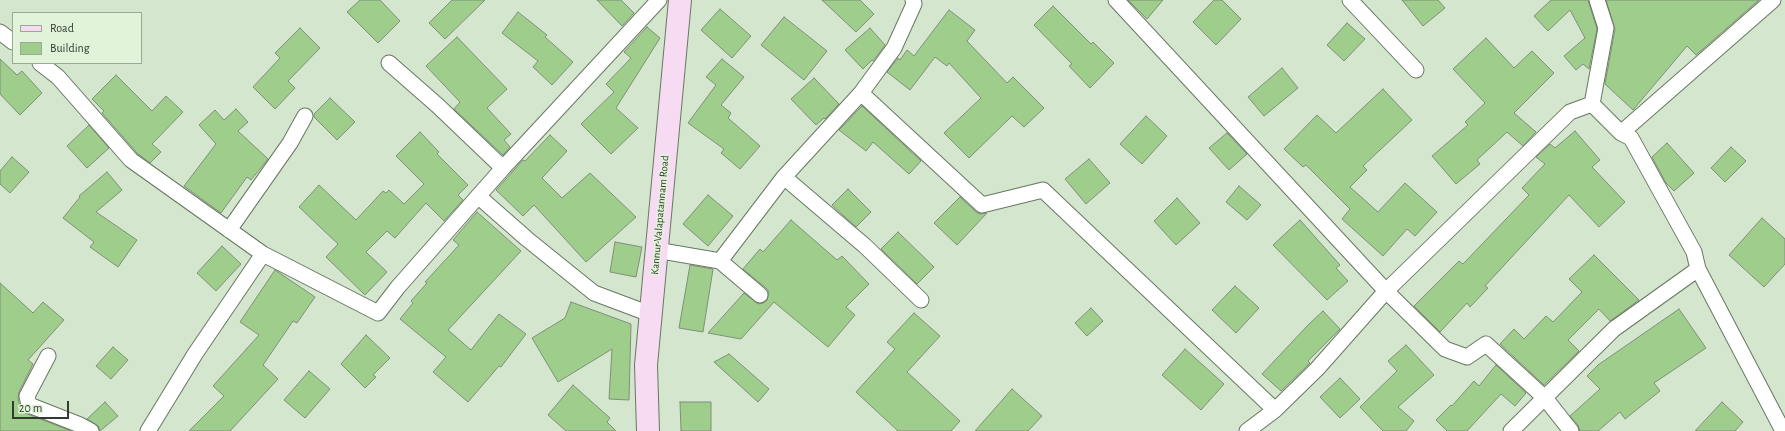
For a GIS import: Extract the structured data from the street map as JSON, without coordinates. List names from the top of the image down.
{
  "streets": {
    "main road": ["Kannur-Valapatannam Road"]
  },
  "legend": ["Road", "Building"],
  "scale_bar": "20 m"
}
